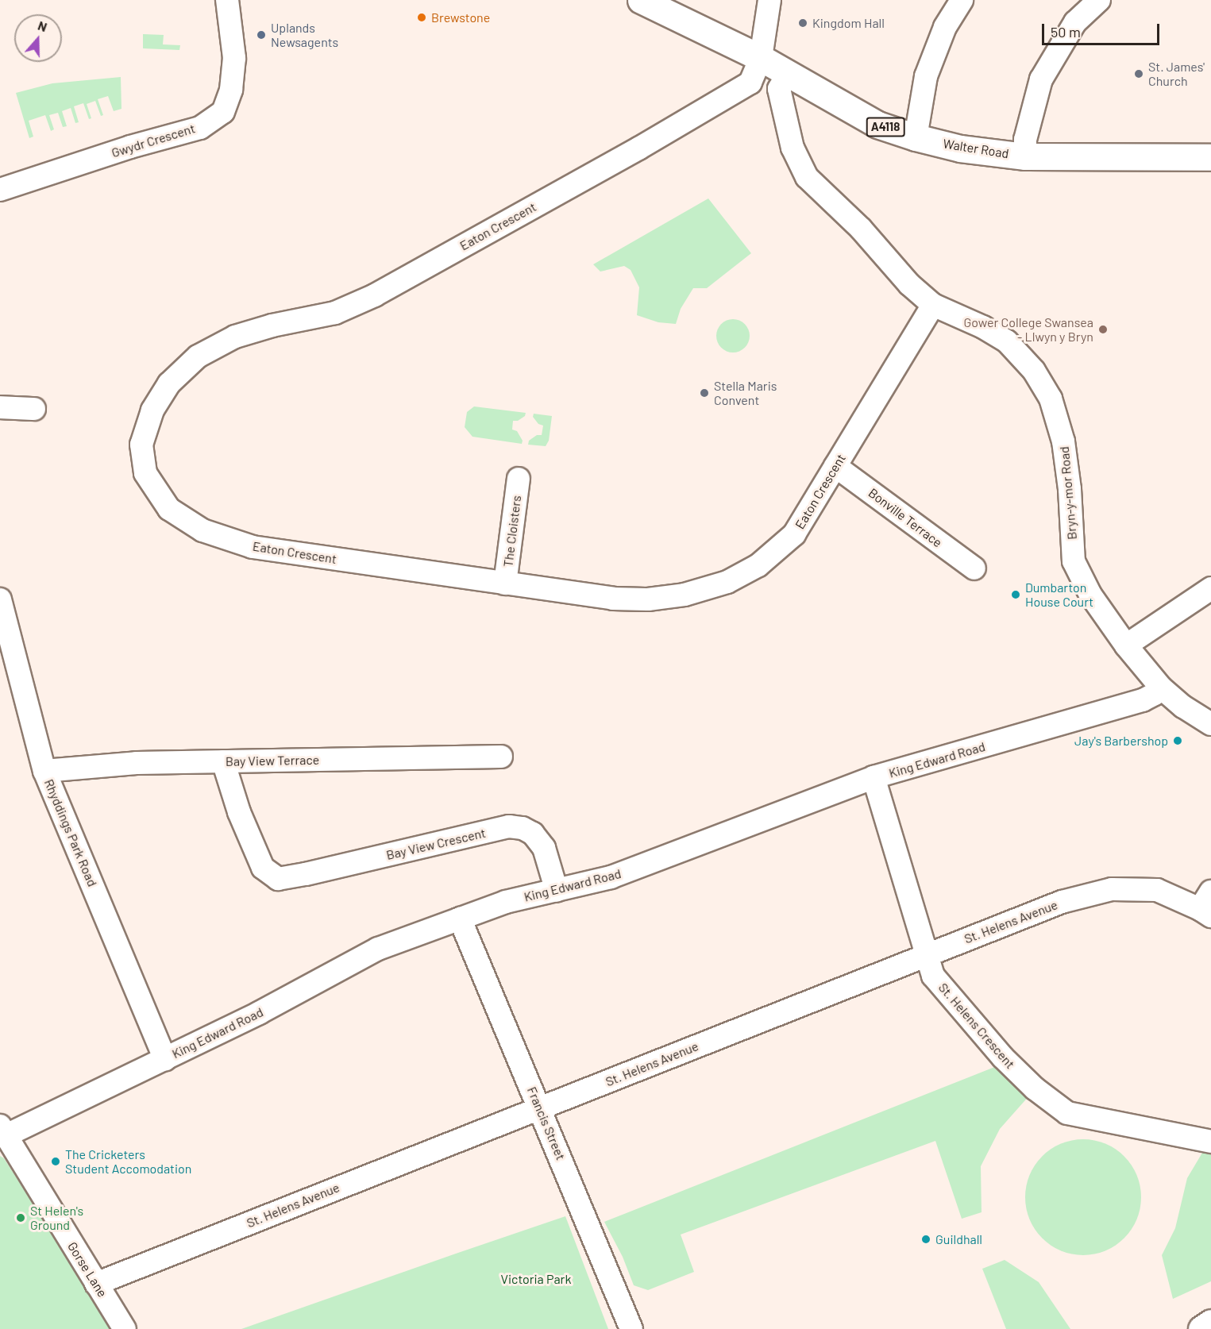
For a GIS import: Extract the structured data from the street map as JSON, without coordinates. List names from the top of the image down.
{
  "streets": {
    "main road": ["A4118", "Walter Road"],
    "street": [
      "Gwydr Crescent",
      "Eaton Crescent",
      "Bryn-y-mor Road",
      "Bonville Terrace",
      "The Cloisters",
      "King Edward Road",
      "Bay View Terrace",
      "Rhyddings Park Road",
      "Bay View Crescent",
      "St. Helens Avenue",
      "St. Helens Crescent",
      "Francis Street",
      "Gorse Lane"
    ]
  },
  "crossings": [
    ["A4118", "Walter Road"],
    ["A4118", "Eaton Crescent"],
    ["Walter Road", "Eaton Crescent"],
    ["Walter Road", "Bryn-y-mor Road"],
    ["Eaton Crescent", "Bryn-y-mor Road"],
    ["Eaton Crescent", "Bonville Terrace"],
    ["Eaton Crescent", "The Cloisters"],
    ["Bryn-y-mor Road", "King Edward Road"],
    ["King Edward Road", "Rhyddings Park Road"],
    ["King Edward Road", "Bay View Crescent"],
    ["King Edward Road", "St. Helens Crescent"],
    ["King Edward Road", "Francis Street"],
    ["King Edward Road", "Gorse Lane"],
    ["Bay View Terrace", "Rhyddings Park Road"],
    ["Bay View Terrace", "Bay View Crescent"],
    ["St. Helens Avenue", "St. Helens Crescent"],
    ["St. Helens Avenue", "Francis Street"],
    ["St. Helens Avenue", "Gorse Lane"]
  ],
  "parks": ["Victoria Park"],
  "places": [
    "Brewstone",
    "Kingdom Hall",
    "Uplands Newsagents",
    "St. James' Church",
    "Gower College Swansea - Llwyn y Bryn",
    "Stella Maris Convent",
    "Dumbarton House Court",
    "Jay's Barbershop",
    "The Cricketers Student Accomodation",
    "St Helen's Ground",
    "Guildhall"
  ],
  "scale_bar": "50 m",
  "north": "top"
}
